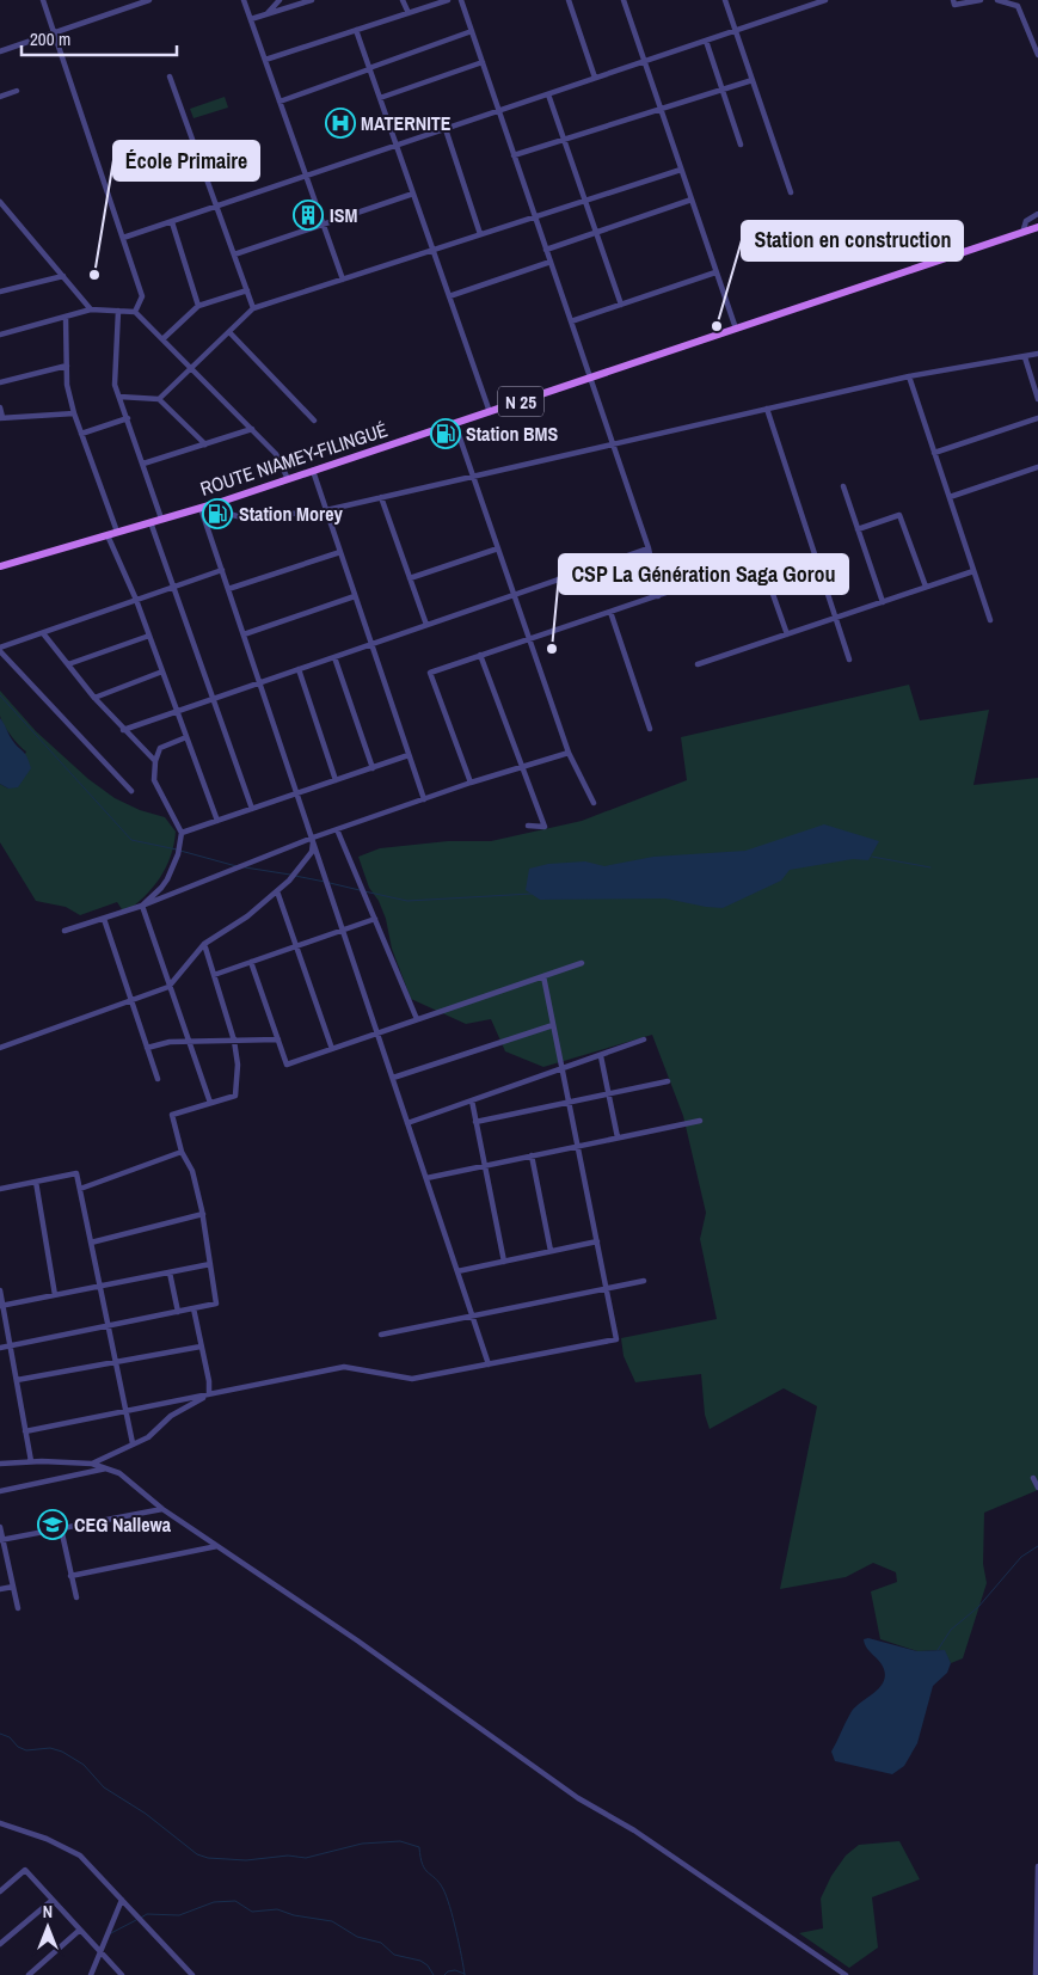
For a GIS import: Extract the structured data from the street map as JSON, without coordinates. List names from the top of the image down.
{
  "streets": {
    "main road": ["N 25", "ROUTE NIAMEY-FILINGUÉ"]
  },
  "places": {
    "hospital": ["MATERNITE"],
    "building": ["ISM"],
    "other": ["École Primaire", "Station en construction", "CSP La Génération Saga Gorou"],
    "fuel station": ["Station BMS", "Station Morey"],
    "school or university": ["CEG Nallewa"]
  },
  "scale_bar": "200 m",
  "north": "top"
}
